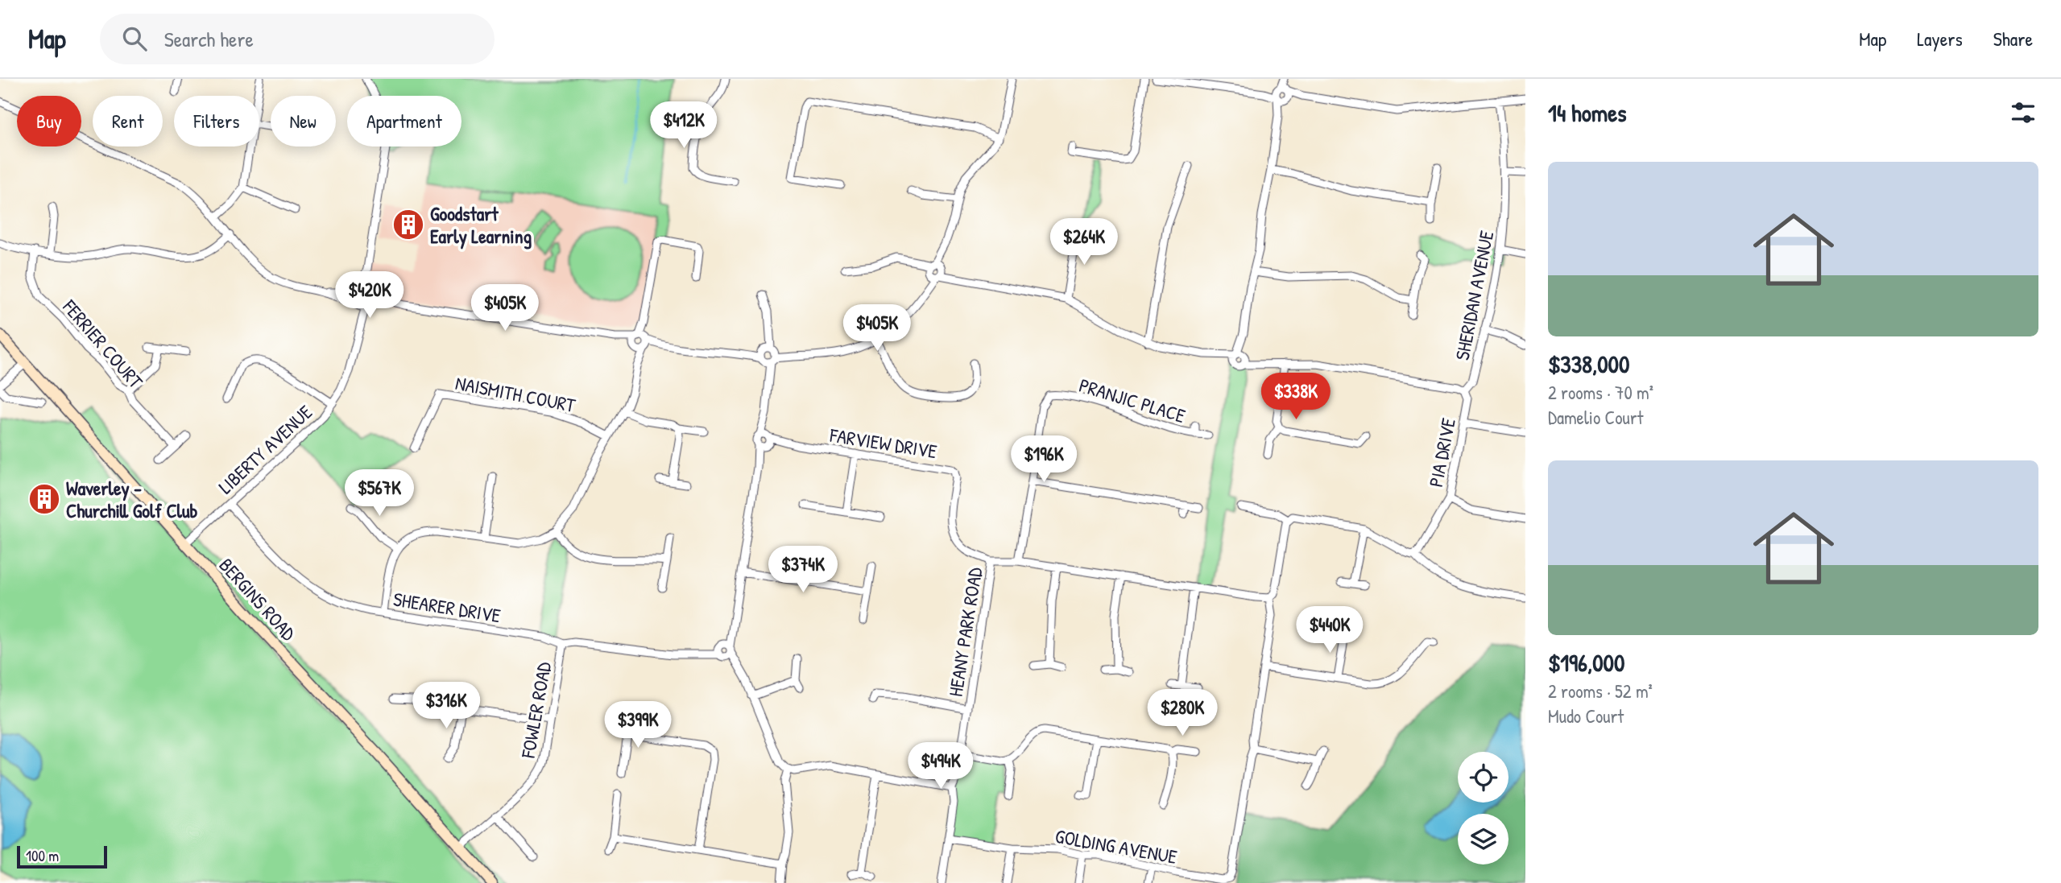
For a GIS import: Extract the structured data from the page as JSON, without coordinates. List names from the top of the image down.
{
  "streets": {
    "main road": ["BERGINS ROAD"],
    "street": [
      "SHERIDAN AVENUE",
      "FERRIER COURT",
      "NAISMITH COURT",
      "PRANJIC PLACE",
      "FARVIEW DRIVE",
      "LIBERTY AVENUE",
      "PIA DRIVE",
      "SHEARER DRIVE",
      "HEANY PARK ROAD",
      "FOWLER ROAD",
      "GOLDING AVENUE"
    ]
  },
  "crossings": [
    ["SHERIDAN AVENUE", "PIA DRIVE"],
    ["PRANJIC PLACE", "HEANY PARK ROAD"],
    ["FARVIEW DRIVE", "HEANY PARK ROAD"],
    ["LIBERTY AVENUE", "BERGINS ROAD"],
    ["LIBERTY AVENUE", "SHEARER DRIVE"],
    ["BERGINS ROAD", "FOWLER ROAD"],
    ["SHEARER DRIVE", "FOWLER ROAD"],
    ["HEANY PARK ROAD", "GOLDING AVENUE"]
  ],
  "places": {
    "building": ["Goodstart Early Learning", "Waverley - Churchill Golf Club"]
  },
  "scale_bar": "100 m",
  "page": {
    "header": "Map",
    "search": "Search here",
    "nav": ["Map", "Layers", "Share"],
    "heading": "14 homes",
    "chip": [
      "Buy",
      "Rent",
      "Filters",
      "New",
      "Apartment"
    ],
    "price": [
      "$412K",
      "$264K",
      "$420K",
      "$405K",
      "$405K",
      "$338K",
      "$196K",
      "$567K",
      "$374K",
      "$440K",
      "$316K",
      "$280K",
      "$399K",
      "$494K"
    ],
    "list": [
      {
        "name": "$338,000",
        "note": "2 rooms · 70 m² · Damelio Court"
      },
      {
        "name": "$196,000",
        "note": "2 rooms · 52 m² · Mudo Court"
      }
    ],
    "scale": "100 m"
  }
}
